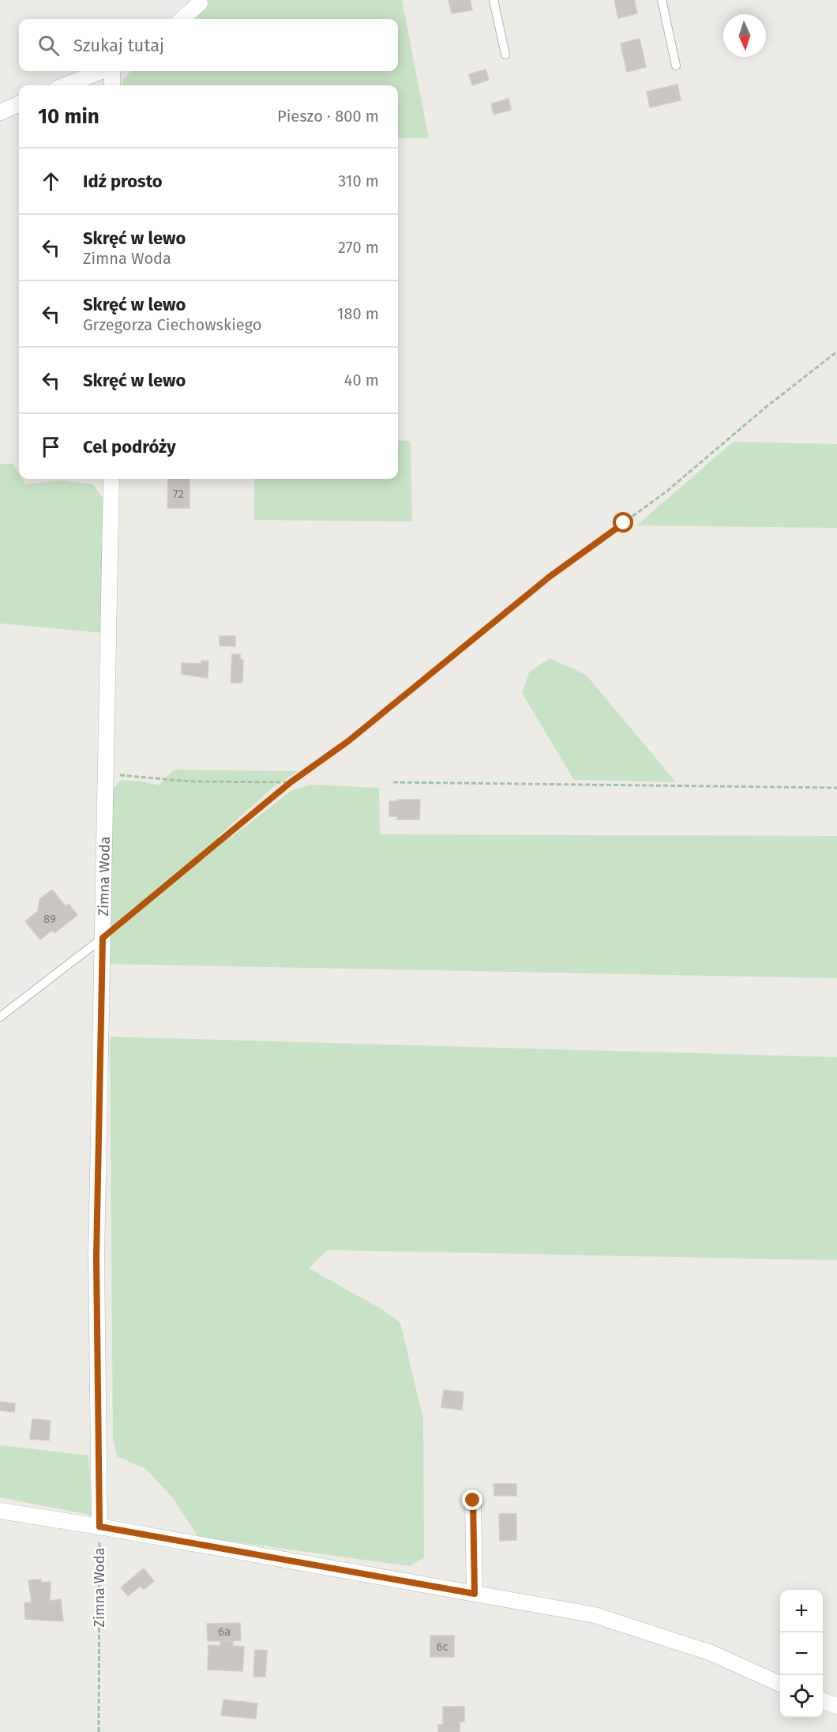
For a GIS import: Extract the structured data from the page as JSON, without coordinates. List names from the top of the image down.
{
  "streets": {
    "street": ["Zimna Woda"]
  },
  "house_numbers": [
    "72",
    "89",
    "6a",
    "6c"
  ],
  "north": "bottom",
  "page": {
    "search": "Szukaj tutaj",
    "heading": ["10 min", "Pieszo · 800 m"],
    "list": [
      ["Idź prosto", "310 m"],
      ["Skręć w lewo", "Zimna Woda", "270 m"],
      ["Skręć w lewo", "Grzegorza Ciechowskiego", "180 m"],
      ["Skręć w lewo", "40 m"],
      "Cel podróży"
    ],
    "map_buttons": ["+", "−"]
  }
}
